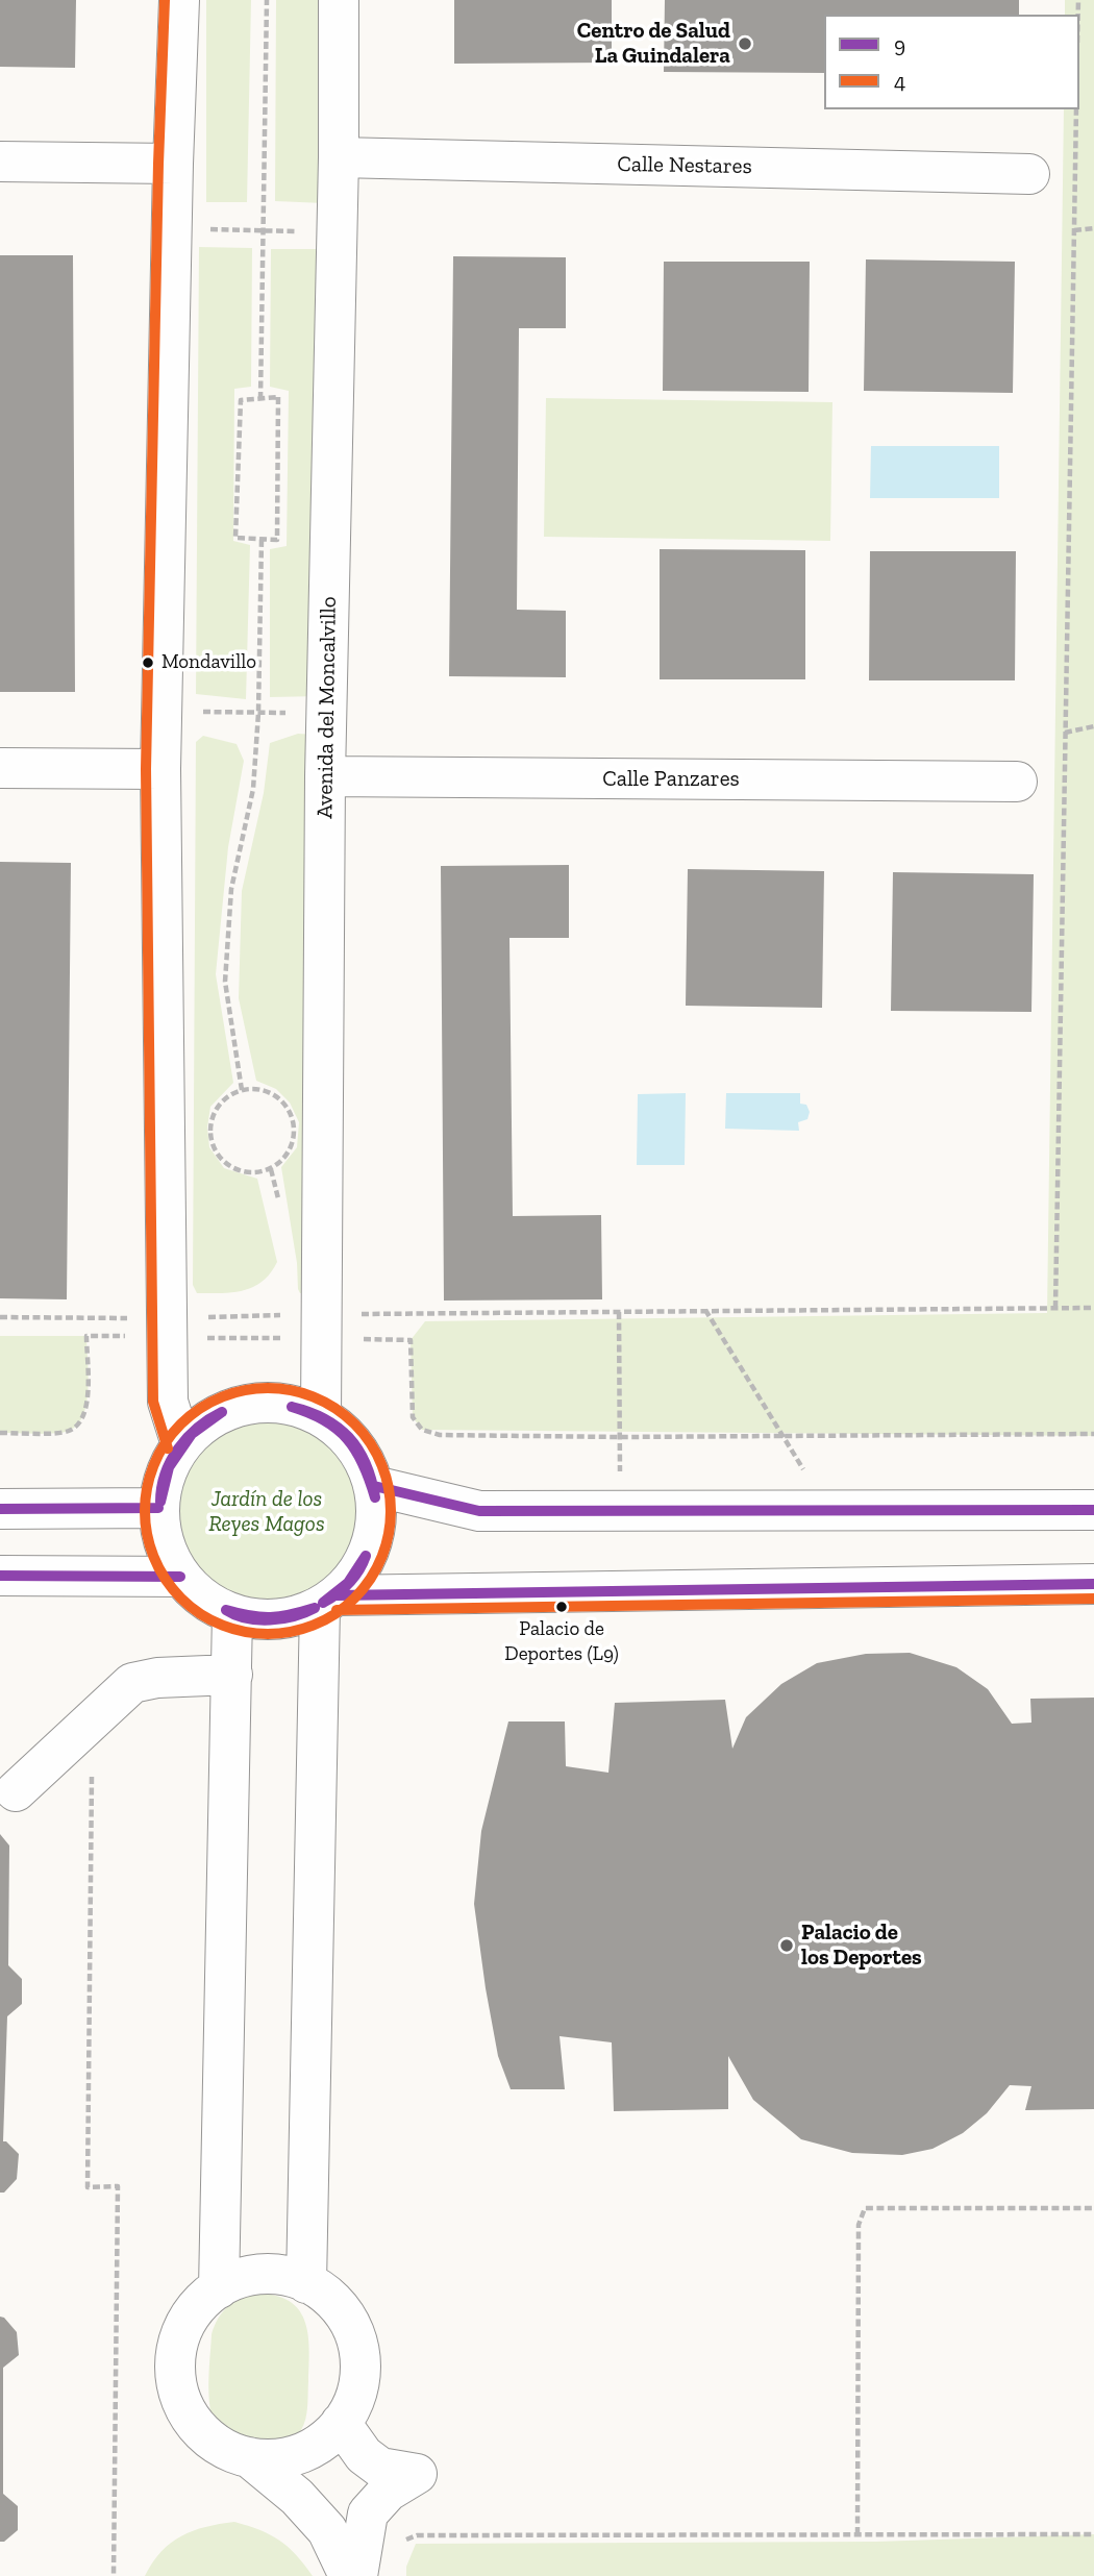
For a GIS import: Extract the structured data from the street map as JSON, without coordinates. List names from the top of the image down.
{
  "streets": {
    "street": ["Calle Nestares", "Avenida del Moncalvillo", "Calle Panzares"]
  },
  "crossings": [
    ["Calle Nestares", "Avenida del Moncalvillo"],
    ["Avenida del Moncalvillo", "Calle Panzares"]
  ],
  "parks": ["Jardín de los Reyes Magos"],
  "places": [
    "Centro de Salud La Guindalera",
    "Mondavillo",
    "Palacio de Deportes (L9)",
    "Palacio de los Deportes"
  ],
  "lines": ["transit line 4", "transit line 9"],
  "legend": ["9", "4"]
}
